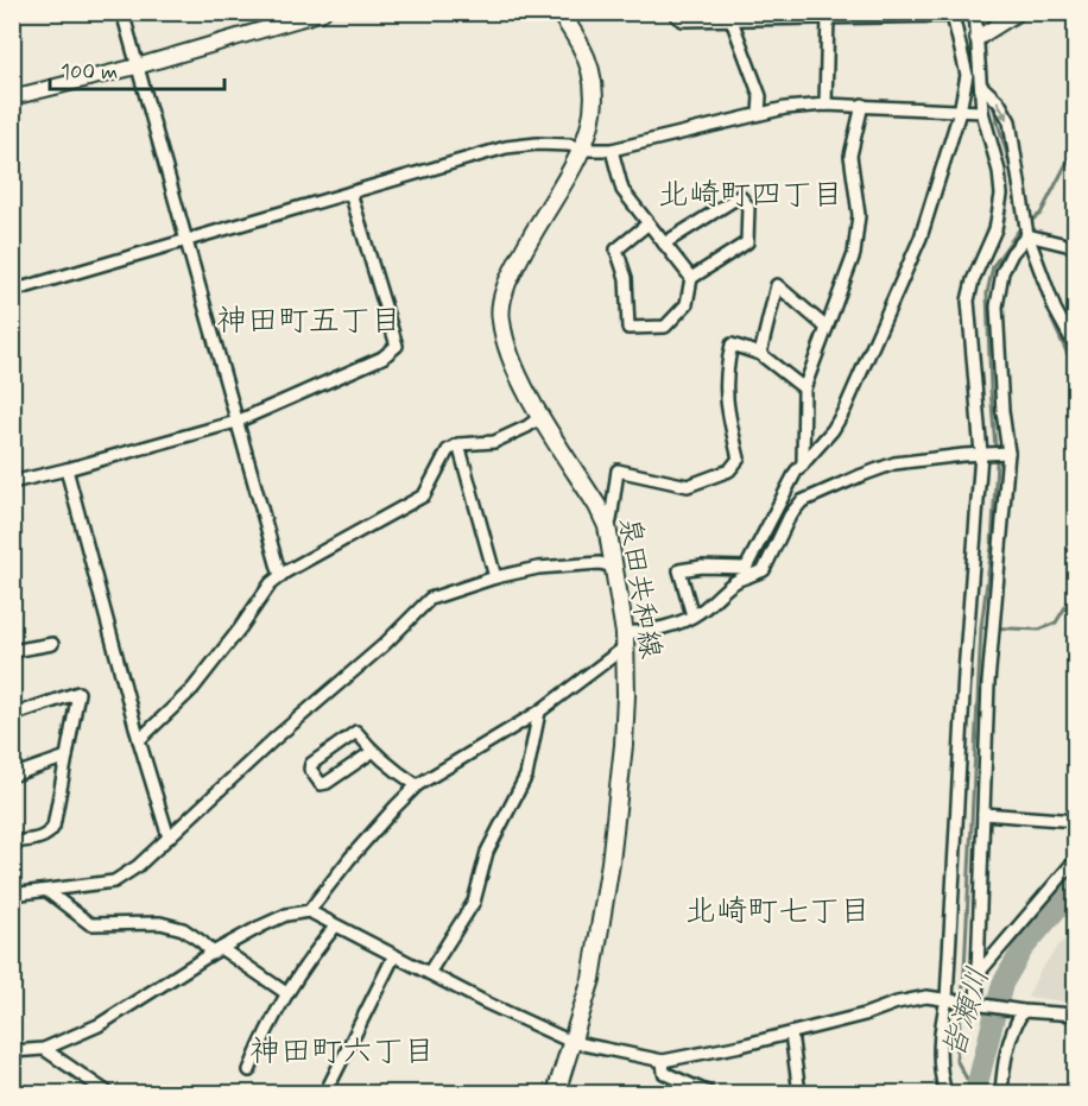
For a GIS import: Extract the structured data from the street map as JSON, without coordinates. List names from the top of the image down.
{
  "streets": {
    "main road": ["泉田共和線"]
  },
  "districts": [
    "北崎町四丁目",
    "神田町五丁目",
    "北崎町七丁目",
    "神田町六丁目"
  ],
  "water": ["皆瀬川"],
  "scale_bar": "100 m"
}
